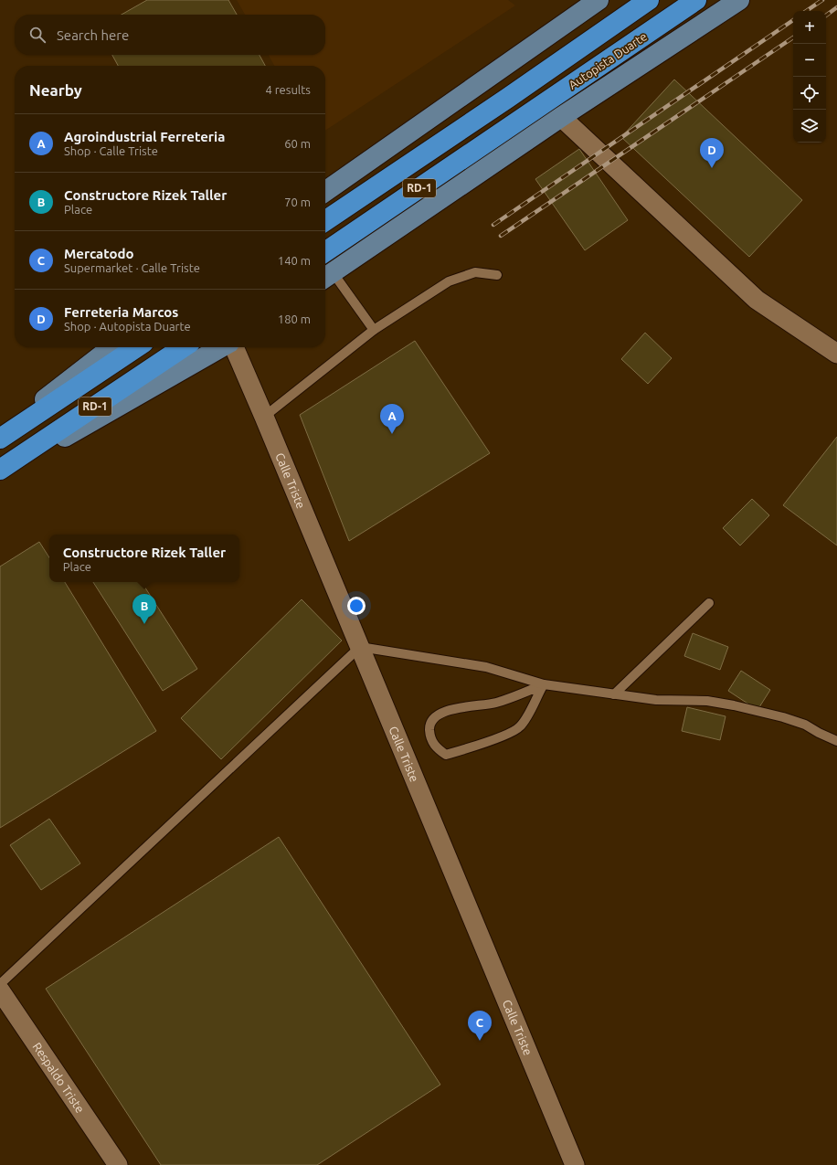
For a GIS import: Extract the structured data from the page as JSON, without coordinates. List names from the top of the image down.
{
  "streets": {
    "highway": ["Autopista Duarte", "RD-1"],
    "street": ["Calle Triste", "Respaldo Triste"]
  },
  "page": {
    "map_buttons": ["+", "−"],
    "search": "Search here",
    "heading": ["Nearby", "4 results"],
    "list": [
      {
        "mark": "A",
        "name": "Agroindustrial Ferreteria",
        "note": "Shop · Calle Triste",
        "value": "60 m"
      },
      {
        "mark": "B",
        "name": "Constructore Rizek Taller",
        "note": "Place",
        "value": "70 m"
      },
      {
        "mark": "C",
        "name": "Mercatodo",
        "note": "Supermarket · Calle Triste",
        "value": "140 m"
      },
      {
        "mark": "D",
        "name": "Ferreteria Marcos",
        "note": "Shop · Autopista Duarte",
        "value": "180 m"
      }
    ],
    "pins": [
      "D",
      "A",
      "B",
      "C"
    ],
    "popup": ["Constructore Rizek Taller", "Place"]
  }
}
